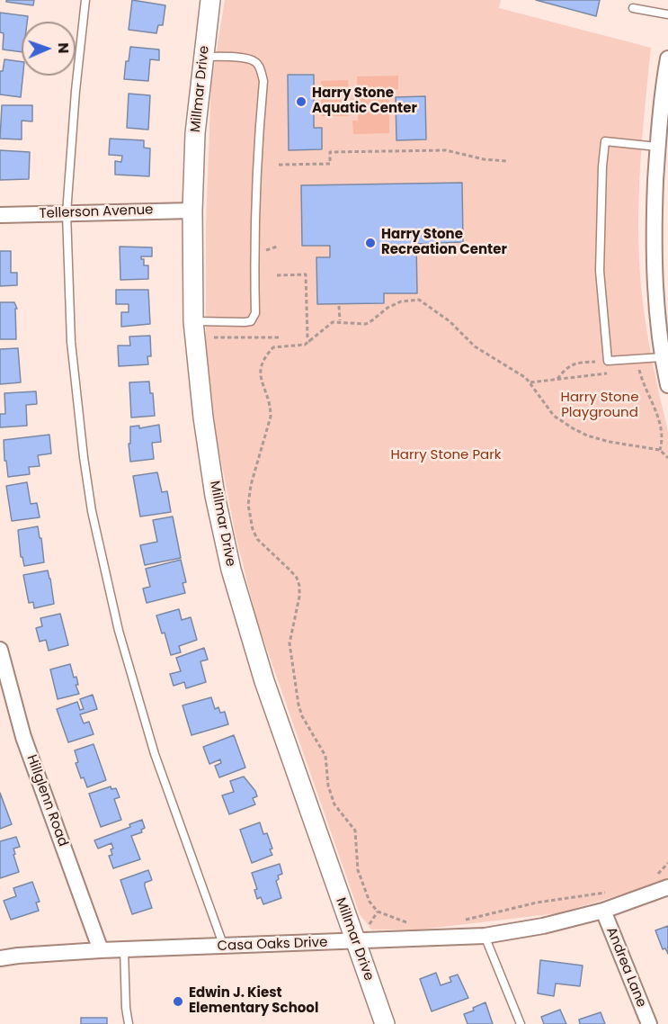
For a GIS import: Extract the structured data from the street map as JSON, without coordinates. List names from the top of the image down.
{
  "streets": {
    "street": [
      "Millmar Drive",
      "Tellerson Avenue",
      "Hillglenn Road",
      "Casa Oaks Drive",
      "Andrea Lane"
    ]
  },
  "crossings": [
    ["Millmar Drive", "Tellerson Avenue"],
    ["Millmar Drive", "Casa Oaks Drive"],
    ["Hillglenn Road", "Casa Oaks Drive"],
    ["Casa Oaks Drive", "Andrea Lane"]
  ],
  "parks": ["Harry Stone Playground", "Harry Stone Park"],
  "places": ["Harry Stone Aquatic Center", "Harry Stone Recreation Center", "Edwin J. Kiest Elementary School"],
  "north": "right"
}
